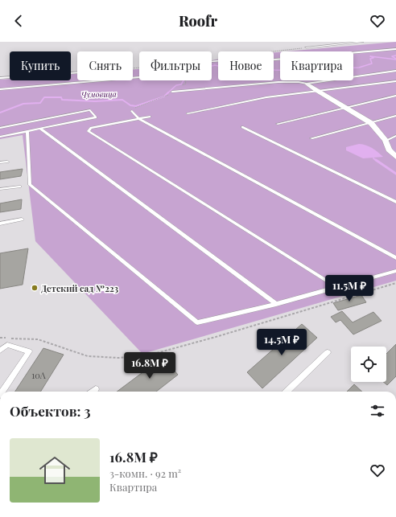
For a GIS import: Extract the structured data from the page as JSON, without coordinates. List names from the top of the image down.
{
  "water": ["Чумовица"],
  "places": ["Детский сад №223"],
  "house_numbers": ["10А"],
  "page": {
    "header": "Roofr",
    "chip": [
      "Купить",
      "Снять",
      "Фильтры",
      "Новое",
      "Квартира"
    ],
    "price": ["11.5M ₽", "14.5M ₽", "16.8M ₽"],
    "heading": "Объектов: 3",
    "list": [
      {
        "name": "16.8M ₽",
        "note": "3-комн. · 92 m² · Квартира"
      }
    ]
  }
}
